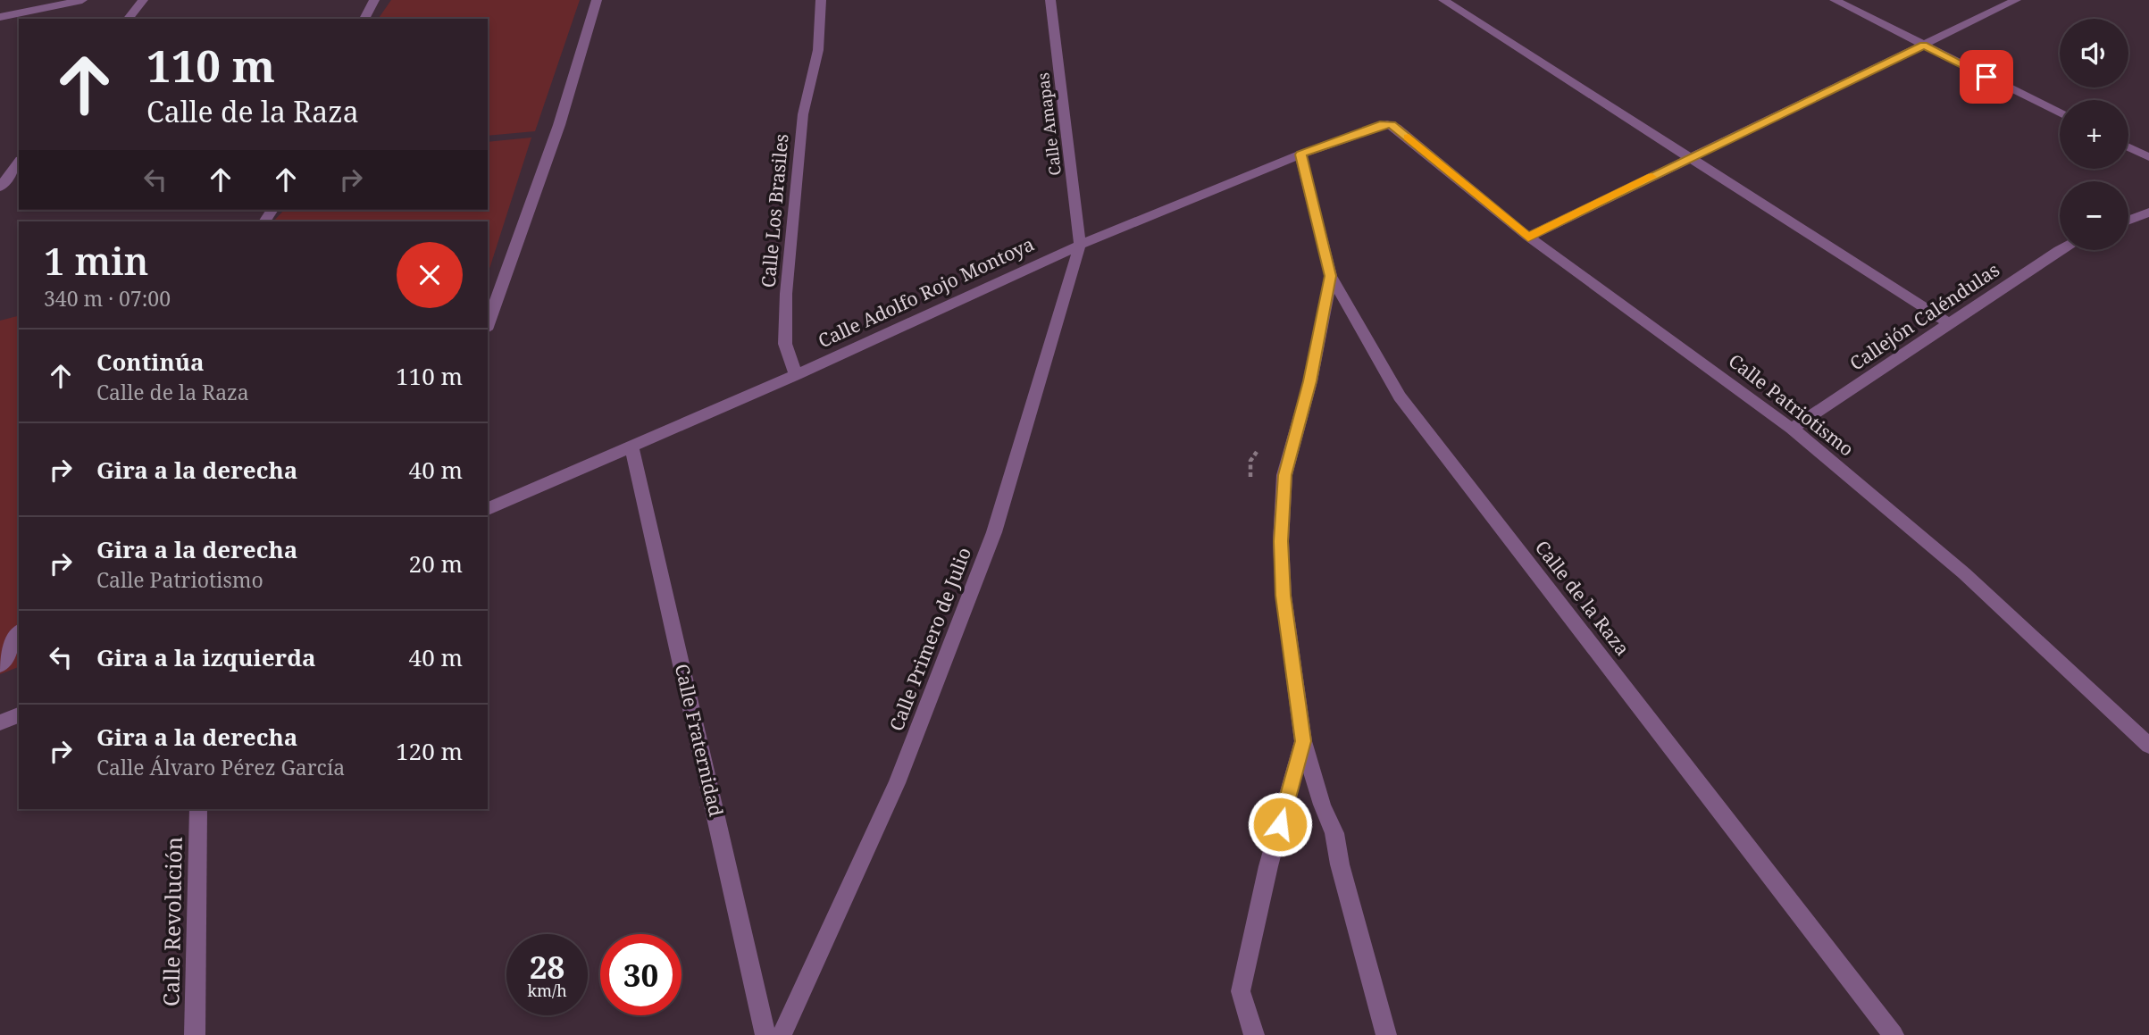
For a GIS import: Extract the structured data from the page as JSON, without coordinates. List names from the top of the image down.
{
  "streets": {
    "street": [
      "Calle Amapas",
      "Calle Los Brasiles",
      "Calle Adolfo Rojo Montoya",
      "Callejón Caléndulas",
      "Calle Patriotismo",
      "Calle de la Raza",
      "Calle Primero de Julio",
      "Calle Fraternidad",
      "Calle Revolución"
    ]
  },
  "crossings": [
    ["Calle Amapas", "Calle Adolfo Rojo Montoya"],
    ["Calle Amapas", "Calle Primero de Julio"],
    ["Calle Los Brasiles", "Calle Adolfo Rojo Montoya"],
    ["Calle Adolfo Rojo Montoya", "Calle Patriotismo"],
    ["Calle Adolfo Rojo Montoya", "Calle de la Raza"],
    ["Calle Adolfo Rojo Montoya", "Calle Primero de Julio"],
    ["Calle Adolfo Rojo Montoya", "Calle Fraternidad"],
    ["Callejón Caléndulas", "Calle Patriotismo"]
  ],
  "page": {
    "map_buttons": ["+", "−"],
    "turn": ["110 m", "Calle de la Raza"],
    "heading": ["1 min", "340 m · 07:00"],
    "list": [
      {
        "name": "Continúa",
        "note": "Calle de la Raza",
        "value": "110 m"
      },
      {
        "name": "Gira a la derecha",
        "value": "40 m"
      },
      {
        "name": "Gira a la derecha",
        "note": "Calle Patriotismo",
        "value": "20 m"
      },
      {
        "name": "Gira a la izquierda",
        "value": "40 m"
      },
      {
        "name": "Gira a la derecha",
        "note": "Calle Álvaro Pérez García",
        "value": "120 m"
      }
    ],
    "speed": "28 km/h",
    "limit": "30"
  }
}
